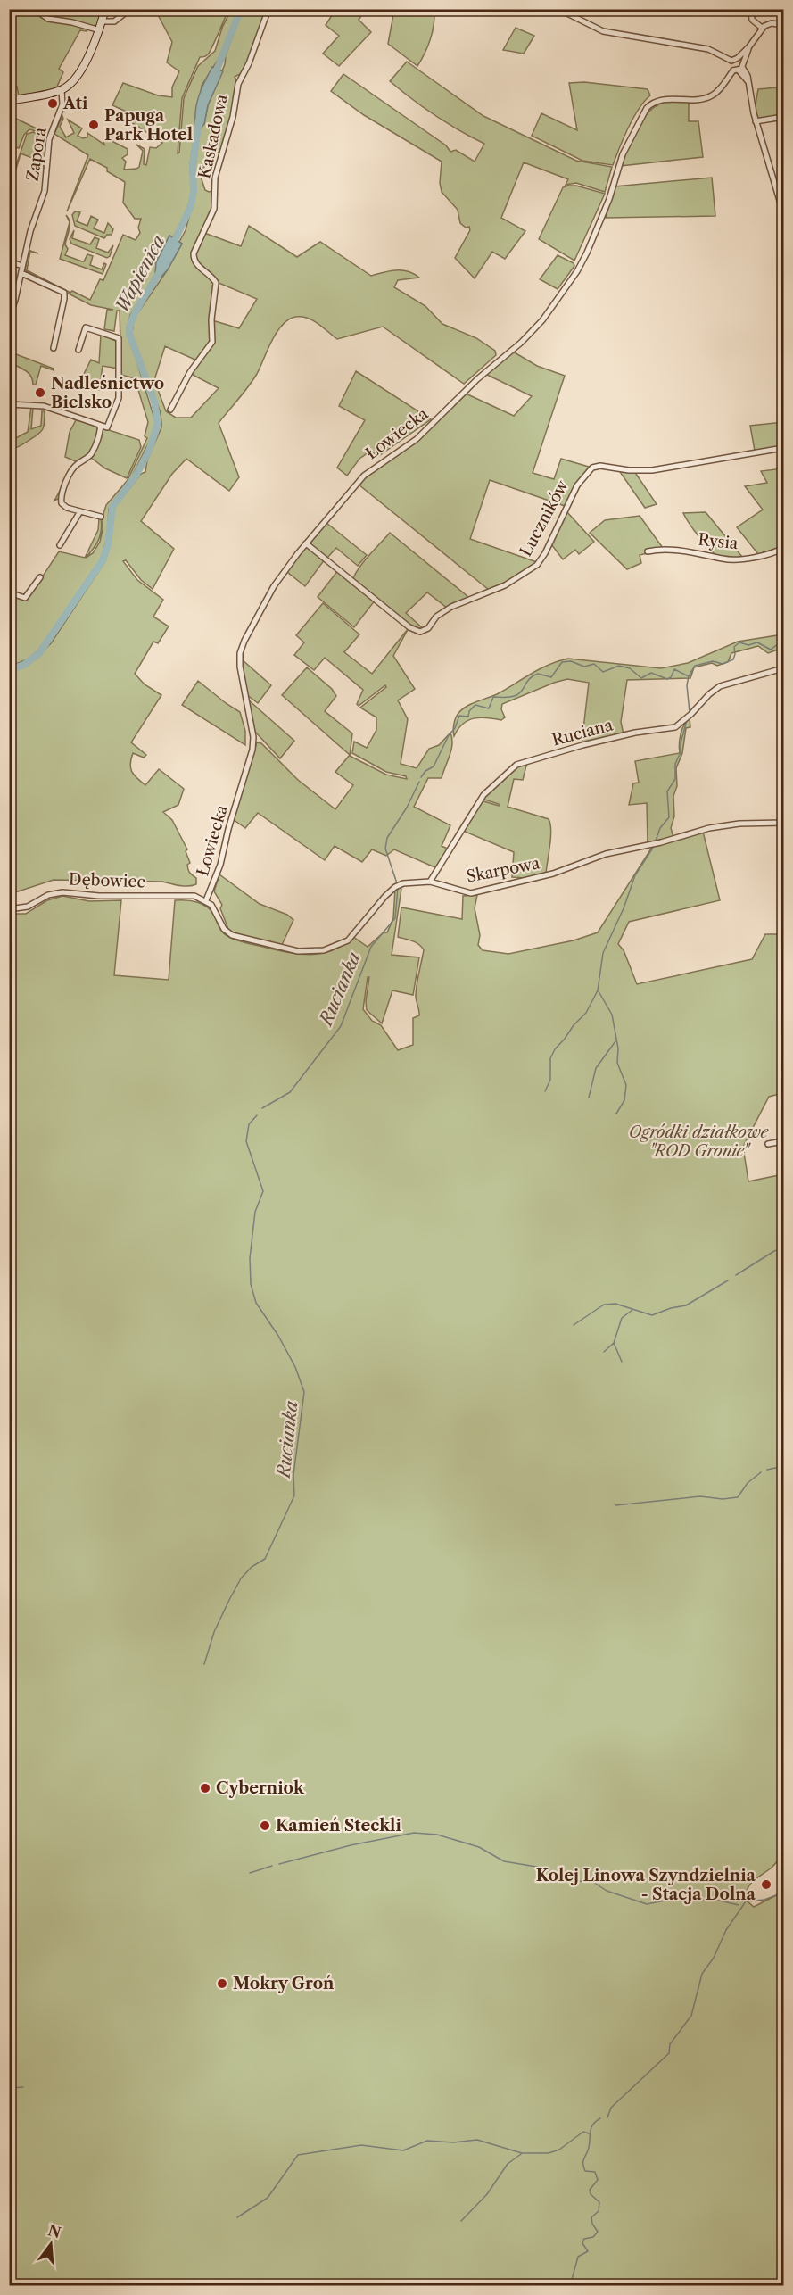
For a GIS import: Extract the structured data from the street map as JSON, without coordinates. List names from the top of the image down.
{
  "streets": {
    "street": [
      "Kaskadowa",
      "Zapora",
      "Łowiecka",
      "Łuczników",
      "Rysia",
      "Ruciana",
      "Skarpowa",
      "Dębowiec"
    ]
  },
  "crossings": [
    ["Łowiecka", "Łuczników"],
    ["Łowiecka", "Skarpowa"],
    ["Łowiecka", "Dębowiec"],
    ["Ruciana", "Skarpowa"],
    ["Skarpowa", "Dębowiec"]
  ],
  "water": ["Wapienica", "Rucianka"],
  "parks": ["Ogródki działkowe \"ROD Gronie\""],
  "places": [
    "Ati",
    "Papuga Park Hotel",
    "Nadleśnictwo Bielsko",
    "Cyberniok",
    "Kamień Steckli",
    "Kolej Linowa Szyndzielnia - Stacja Dolna",
    "Mokry Groń"
  ],
  "north": "top"
}
